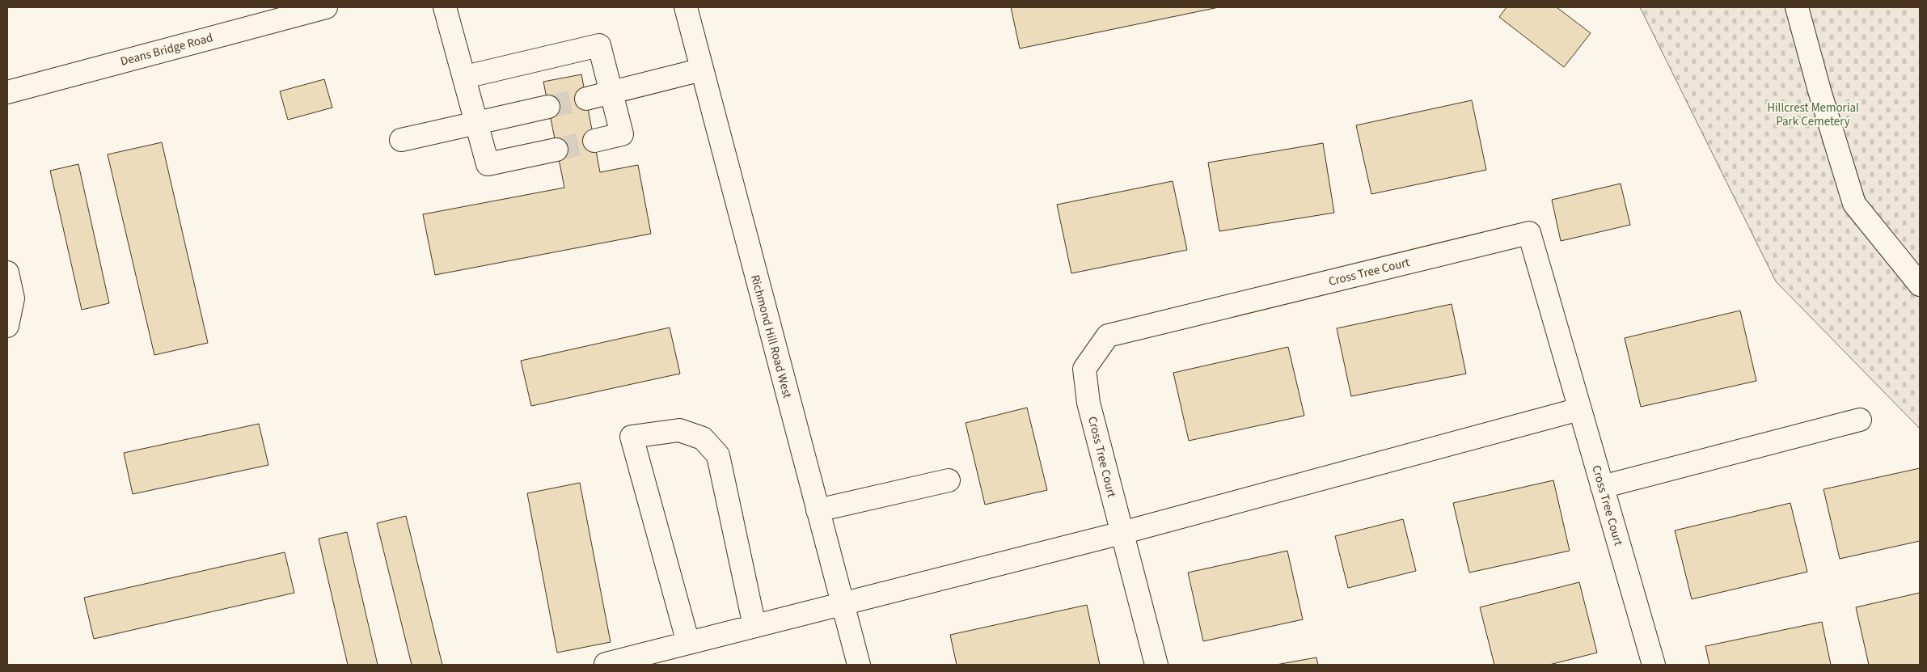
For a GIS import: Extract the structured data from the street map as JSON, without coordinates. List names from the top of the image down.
{
  "streets": {
    "main road": ["Deans Bridge Road", "Cross Tree Court", "Richmond Hill Road West"]
  },
  "parks": ["Hillcrest Memorial Park Cemetery"]
}
